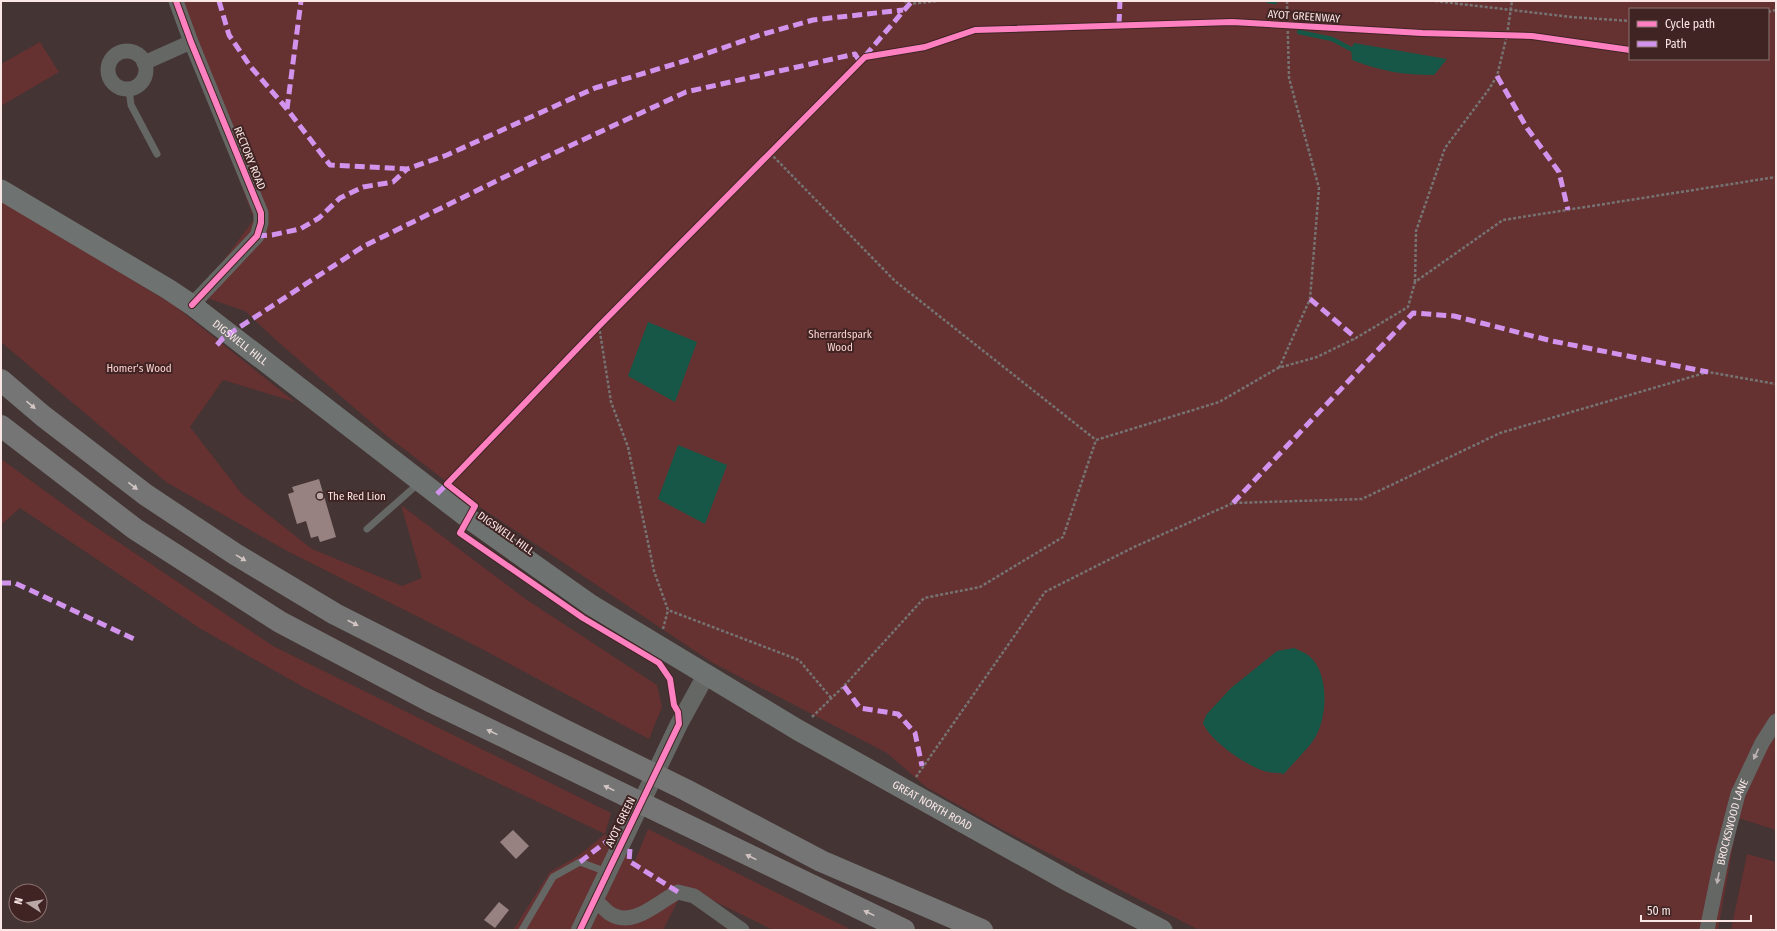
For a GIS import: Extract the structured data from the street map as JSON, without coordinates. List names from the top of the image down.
{
  "streets": {
    "main road": ["DIGSWELL HILL", "GREAT NORTH ROAD"],
    "street": ["RECTORY ROAD", "AYOT GREEN", "BROCKSWOOD LANE"],
    "cycle path": ["AYOT GREENWAY"]
  },
  "crossings": [
    ["RECTORY ROAD", "DIGSWELL HILL"],
    ["DIGSWELL HILL", "GREAT NORTH ROAD"],
    ["DIGSWELL HILL", "AYOT GREEN"],
    ["GREAT NORTH ROAD", "AYOT GREEN"]
  ],
  "one_way": ["BROCKSWOOD LANE"],
  "parks": ["Sherrardspark Wood", "Homer's Wood"],
  "places": ["The Red Lion"],
  "legend": ["Cycle path", "Path"],
  "scale_bar": "50 m",
  "north": "left"
}
